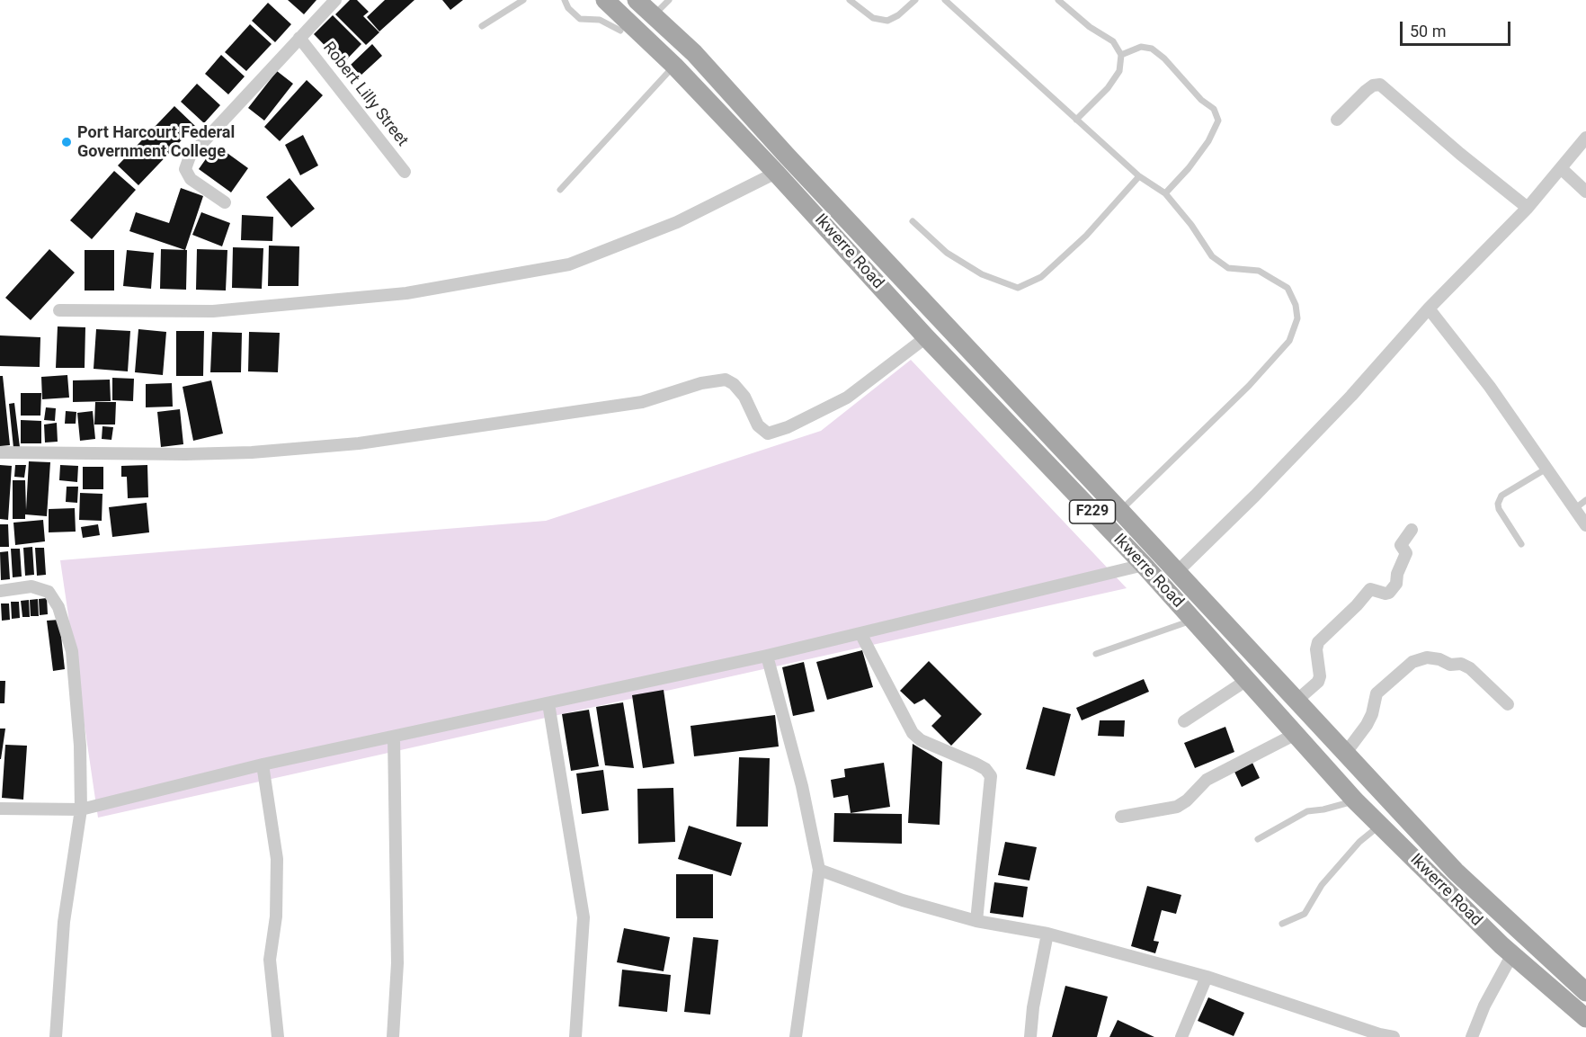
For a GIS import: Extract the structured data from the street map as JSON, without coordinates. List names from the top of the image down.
{
  "streets": {
    "main road": ["Ikwerre Road", "F229"],
    "street": ["Robert Lilly Street"]
  },
  "places": ["Port Harcourt Federal Government College"],
  "scale_bar": "50 m"
}
